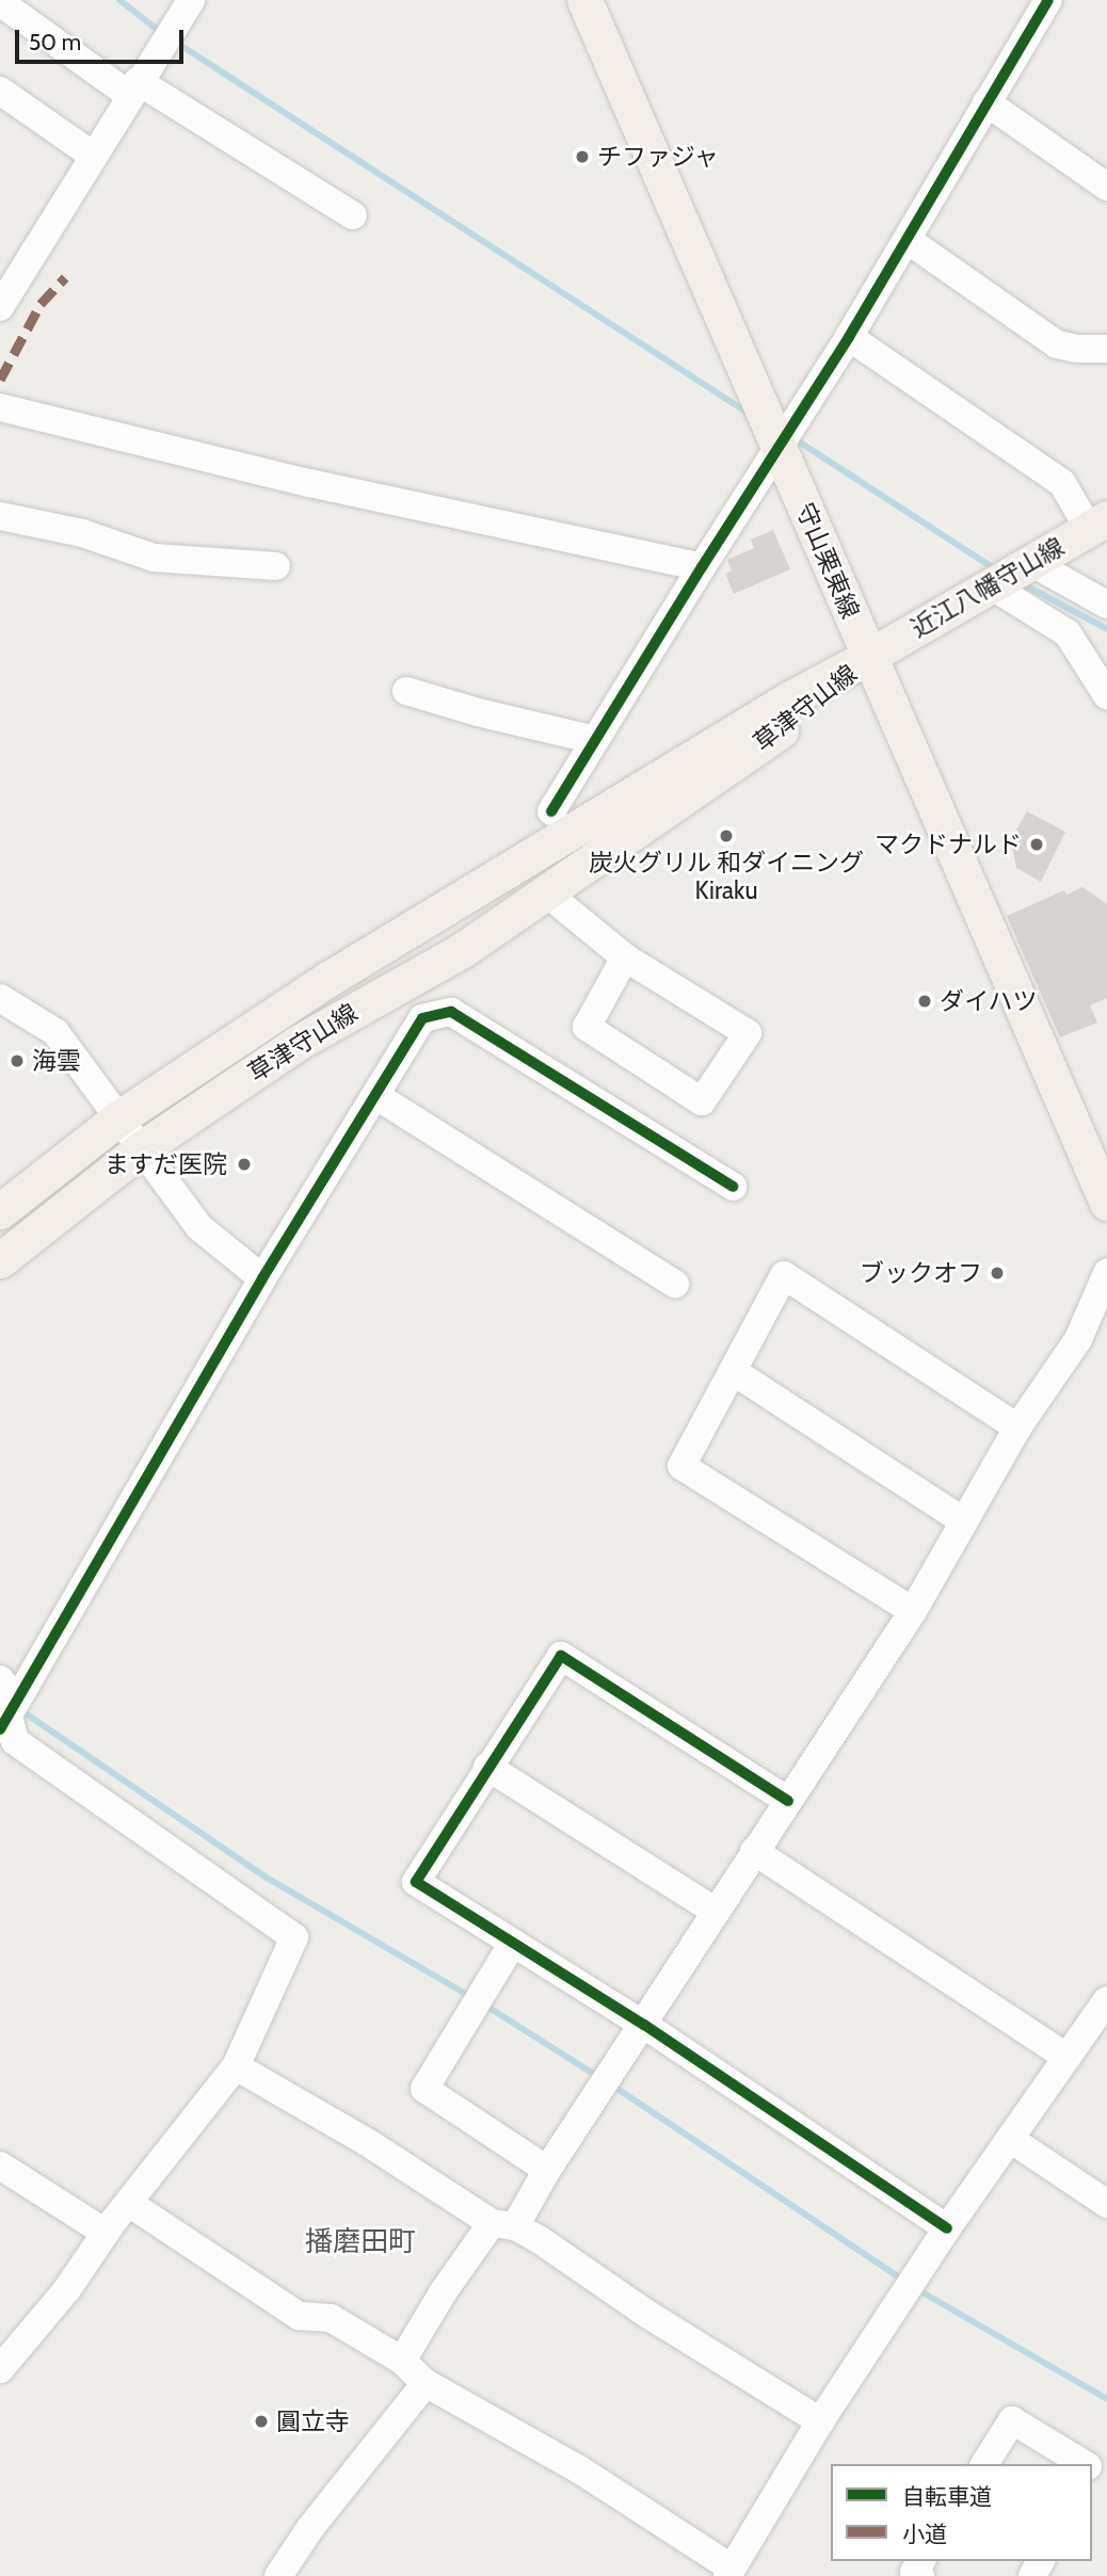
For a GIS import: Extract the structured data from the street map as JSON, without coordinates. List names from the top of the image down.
{
  "streets": {
    "main road": ["守山栗東線", "近江八幡守山線", "草津守山線"]
  },
  "crossings": [
    ["守山栗東線", "近江八幡守山線"],
    ["守山栗東線", "草津守山線"],
    ["近江八幡守山線", "草津守山線"]
  ],
  "districts": ["播磨田町"],
  "places": [
    "チファジャ",
    "炭火グリル 和ダイニング Kiraku",
    "マクドナルド",
    "ダイハツ",
    "海雲",
    "ますだ医院",
    "ブックオフ",
    "圓立寺"
  ],
  "legend": ["自転車道", "小道"],
  "scale_bar": "50 m"
}
